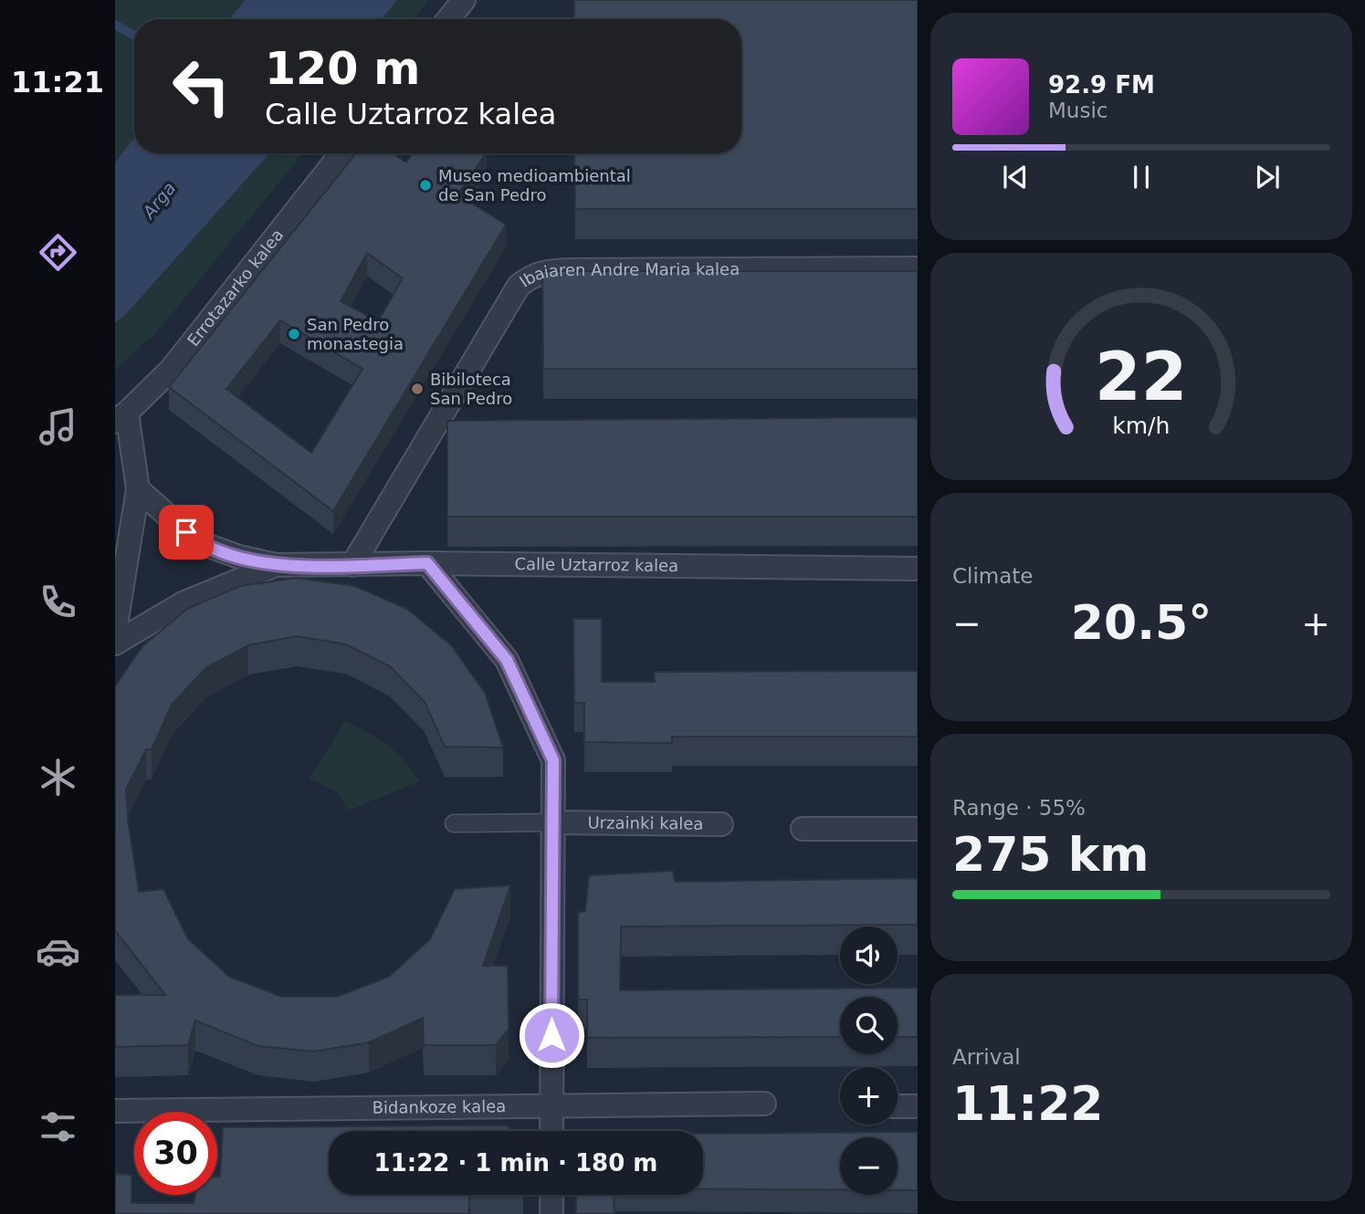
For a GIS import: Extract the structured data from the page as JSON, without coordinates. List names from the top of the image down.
{
  "streets": {
    "street": [
      "Ibaiaren Andre Maria kalea",
      "Errotazarko kalea",
      "Calle Uztarroz kalea",
      "Urzainki kalea",
      "Bidankoze kalea"
    ]
  },
  "crossings": [
    ["Ibaiaren Andre Maria kalea", "Calle Uztarroz kalea"]
  ],
  "water": ["Arga"],
  "places": ["Museo medioambiental de San Pedro", "San Pedro monastegia", "Bibiloteca San Pedro"],
  "page": {
    "tabs": "11:21",
    "turn": ["120 m", "Calle Uztarroz kalea"],
    "song": ["92.9 FM", "Music"],
    "tile": [
      "Climate",
      ["Range · 55%", "275 km"],
      ["Arrival", "11:22"]
    ],
    "heat": ["−", "20.5°", "+"],
    "map_buttons": ["+", "−"],
    "limit": "30",
    "trip": "11:22 · 1 min · 180 m",
    "gauge": ["22", "km/h"]
  }
}
